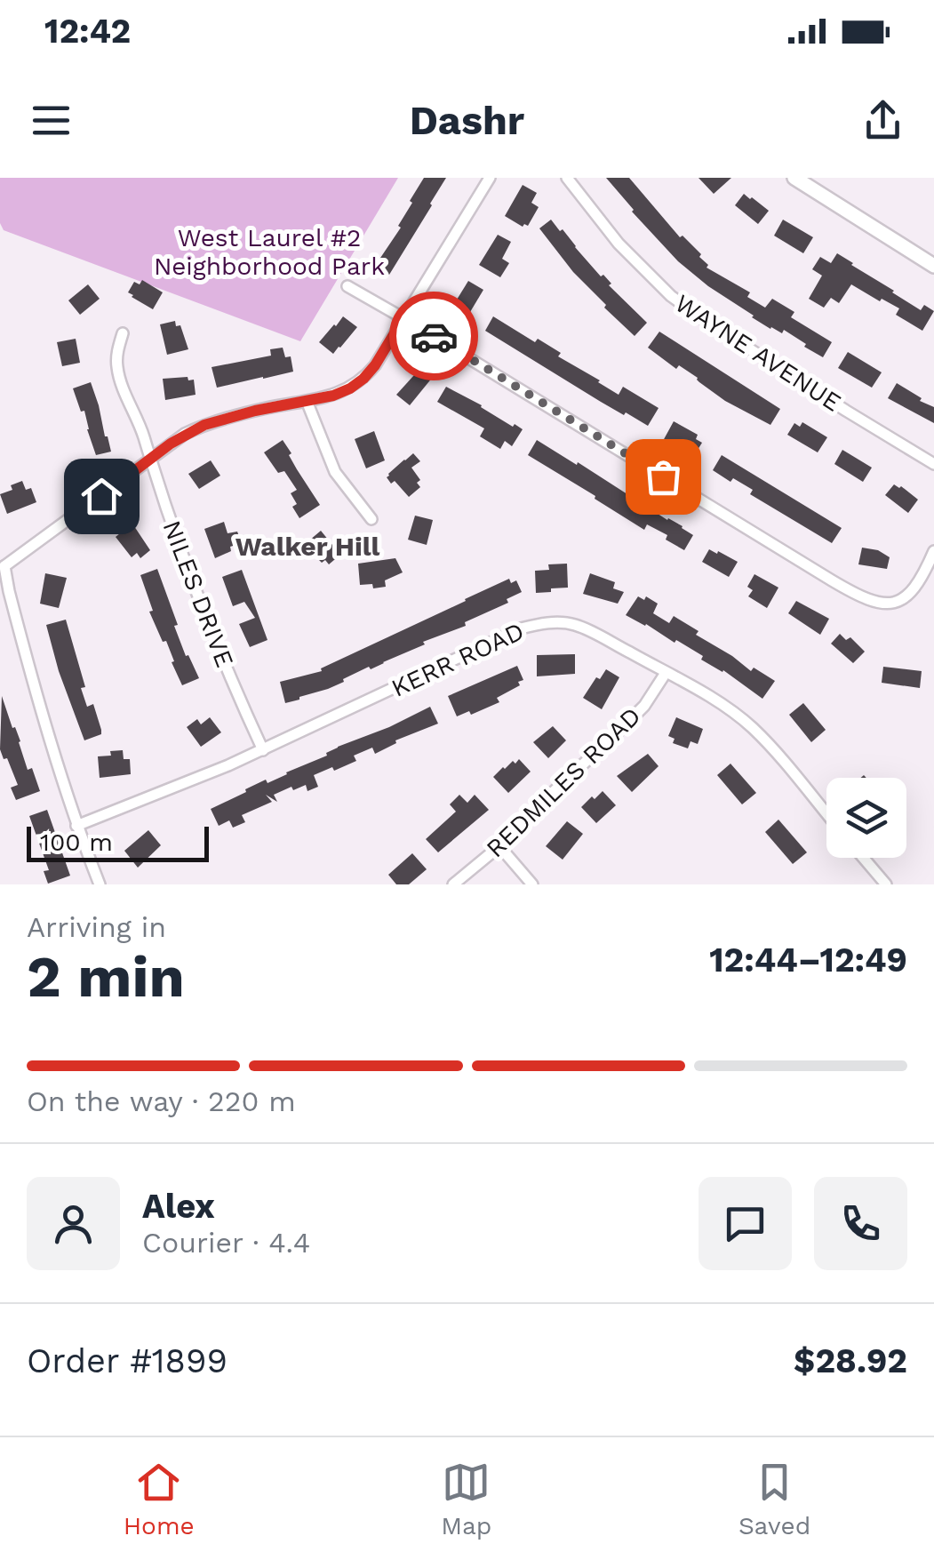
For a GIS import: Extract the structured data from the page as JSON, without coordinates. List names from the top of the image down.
{
  "streets": {
    "street": [
      "WAYNE AVENUE",
      "NILES DRIVE",
      "KERR ROAD",
      "REDMILES ROAD"
    ]
  },
  "crossings": [
    ["NILES DRIVE", "KERR ROAD"],
    ["KERR ROAD", "REDMILES ROAD"]
  ],
  "districts": ["Walker Hill"],
  "parks": ["West Laurel #2 Neighborhood Park"],
  "scale_bar": "100 m",
  "page": {
    "status": "12:42",
    "header": "Dashr",
    "scale": "100 m",
    "heading": ["2 min", "Arriving in", "12:44–12:49"],
    "panel": [
      "Alex",
      "Courier · 4.4",
      "Order #1899",
      "$28.92"
    ],
    "bar": "On the way · 220 m",
    "tabs": ["Home", "Map", "Saved"]
  }
}
